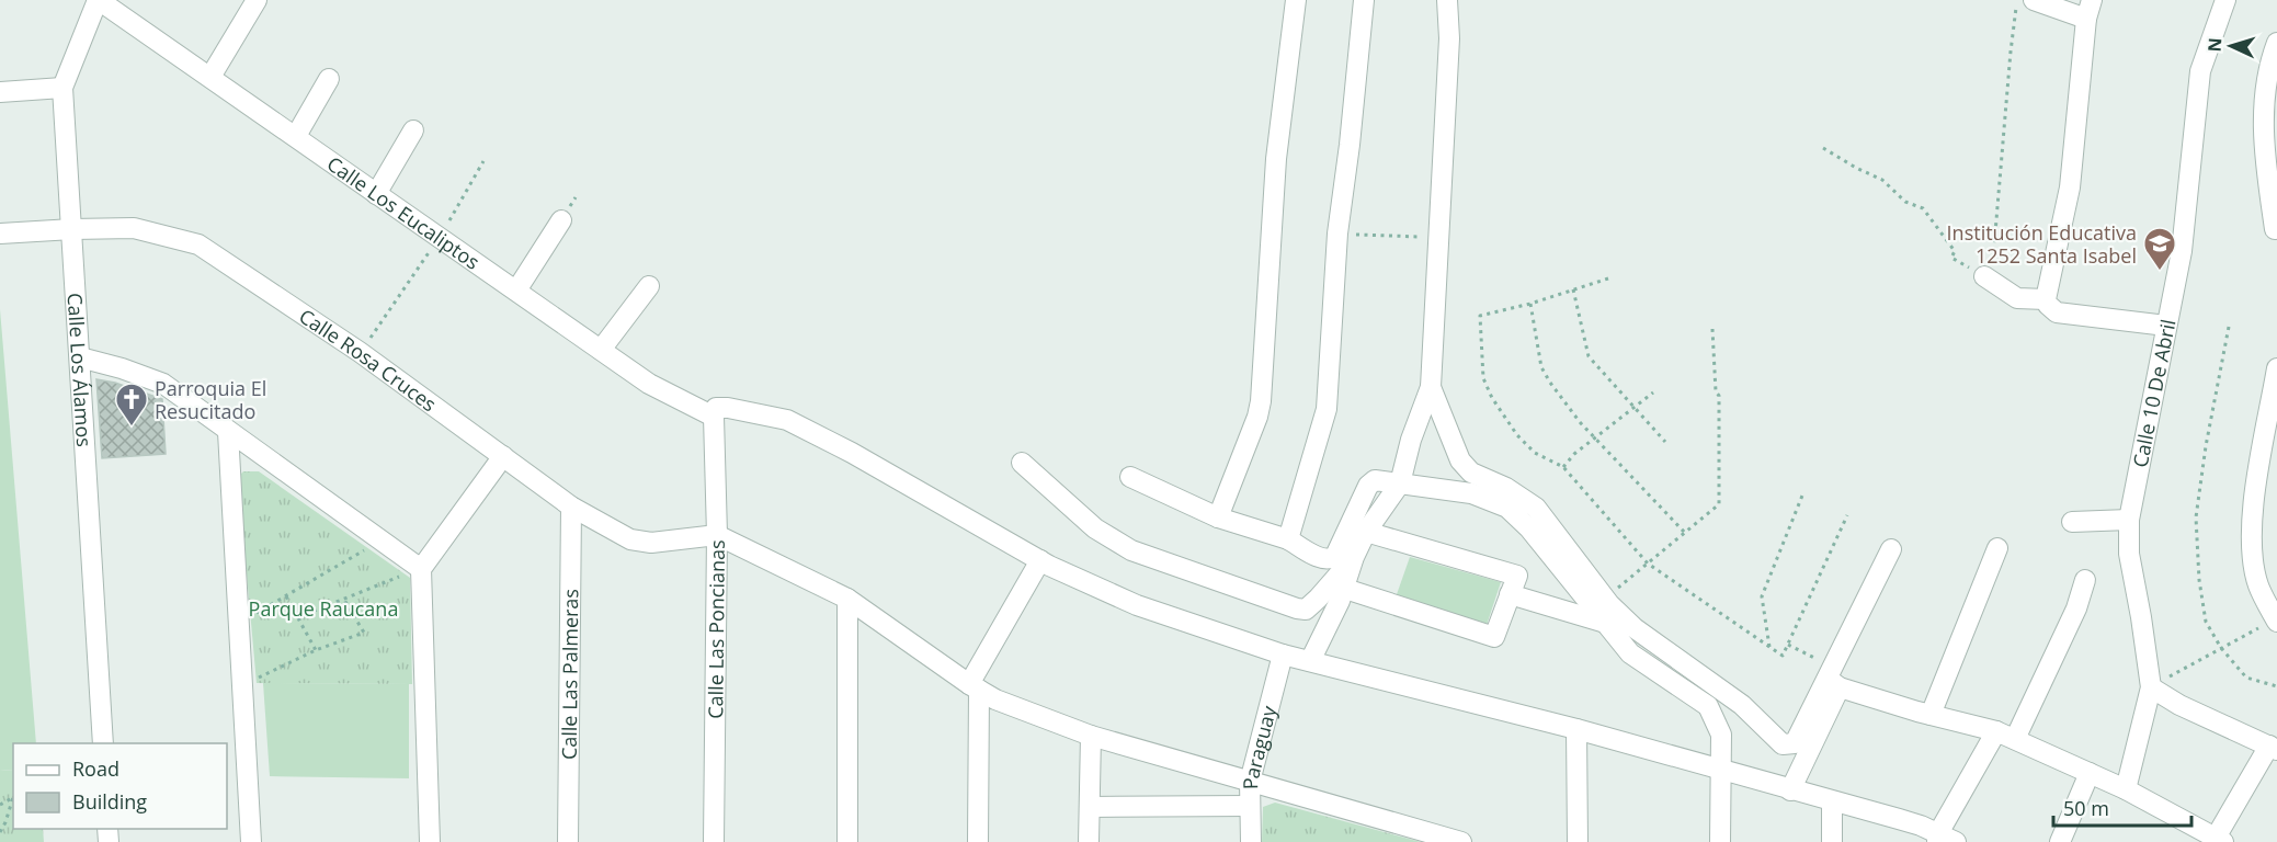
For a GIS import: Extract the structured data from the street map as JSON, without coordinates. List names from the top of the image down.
{
  "streets": {
    "street": [
      "Calle Los Eucaliptos",
      "Calle Rosa Cruces",
      "Calle Los Álamos",
      "Calle 10 De Abril",
      "Calle Las Poncianas",
      "Calle Las Palmeras",
      "Paraguay"
    ]
  },
  "crossings": [
    ["Calle Los Eucaliptos", "Calle Los Álamos"],
    ["Calle Los Eucaliptos", "Calle Las Poncianas"],
    ["Calle Rosa Cruces", "Calle Los Álamos"],
    ["Calle Rosa Cruces", "Calle Las Poncianas"],
    ["Calle Rosa Cruces", "Calle Las Palmeras"]
  ],
  "parks": ["Parque Raucana"],
  "places": {
    "school or university": ["Institución Educativa 1252 Santa Isabel"],
    "church": ["Parroquia El Resucitado"]
  },
  "legend": ["Road", "Building"],
  "scale_bar": "50 m",
  "north": "left"
}
